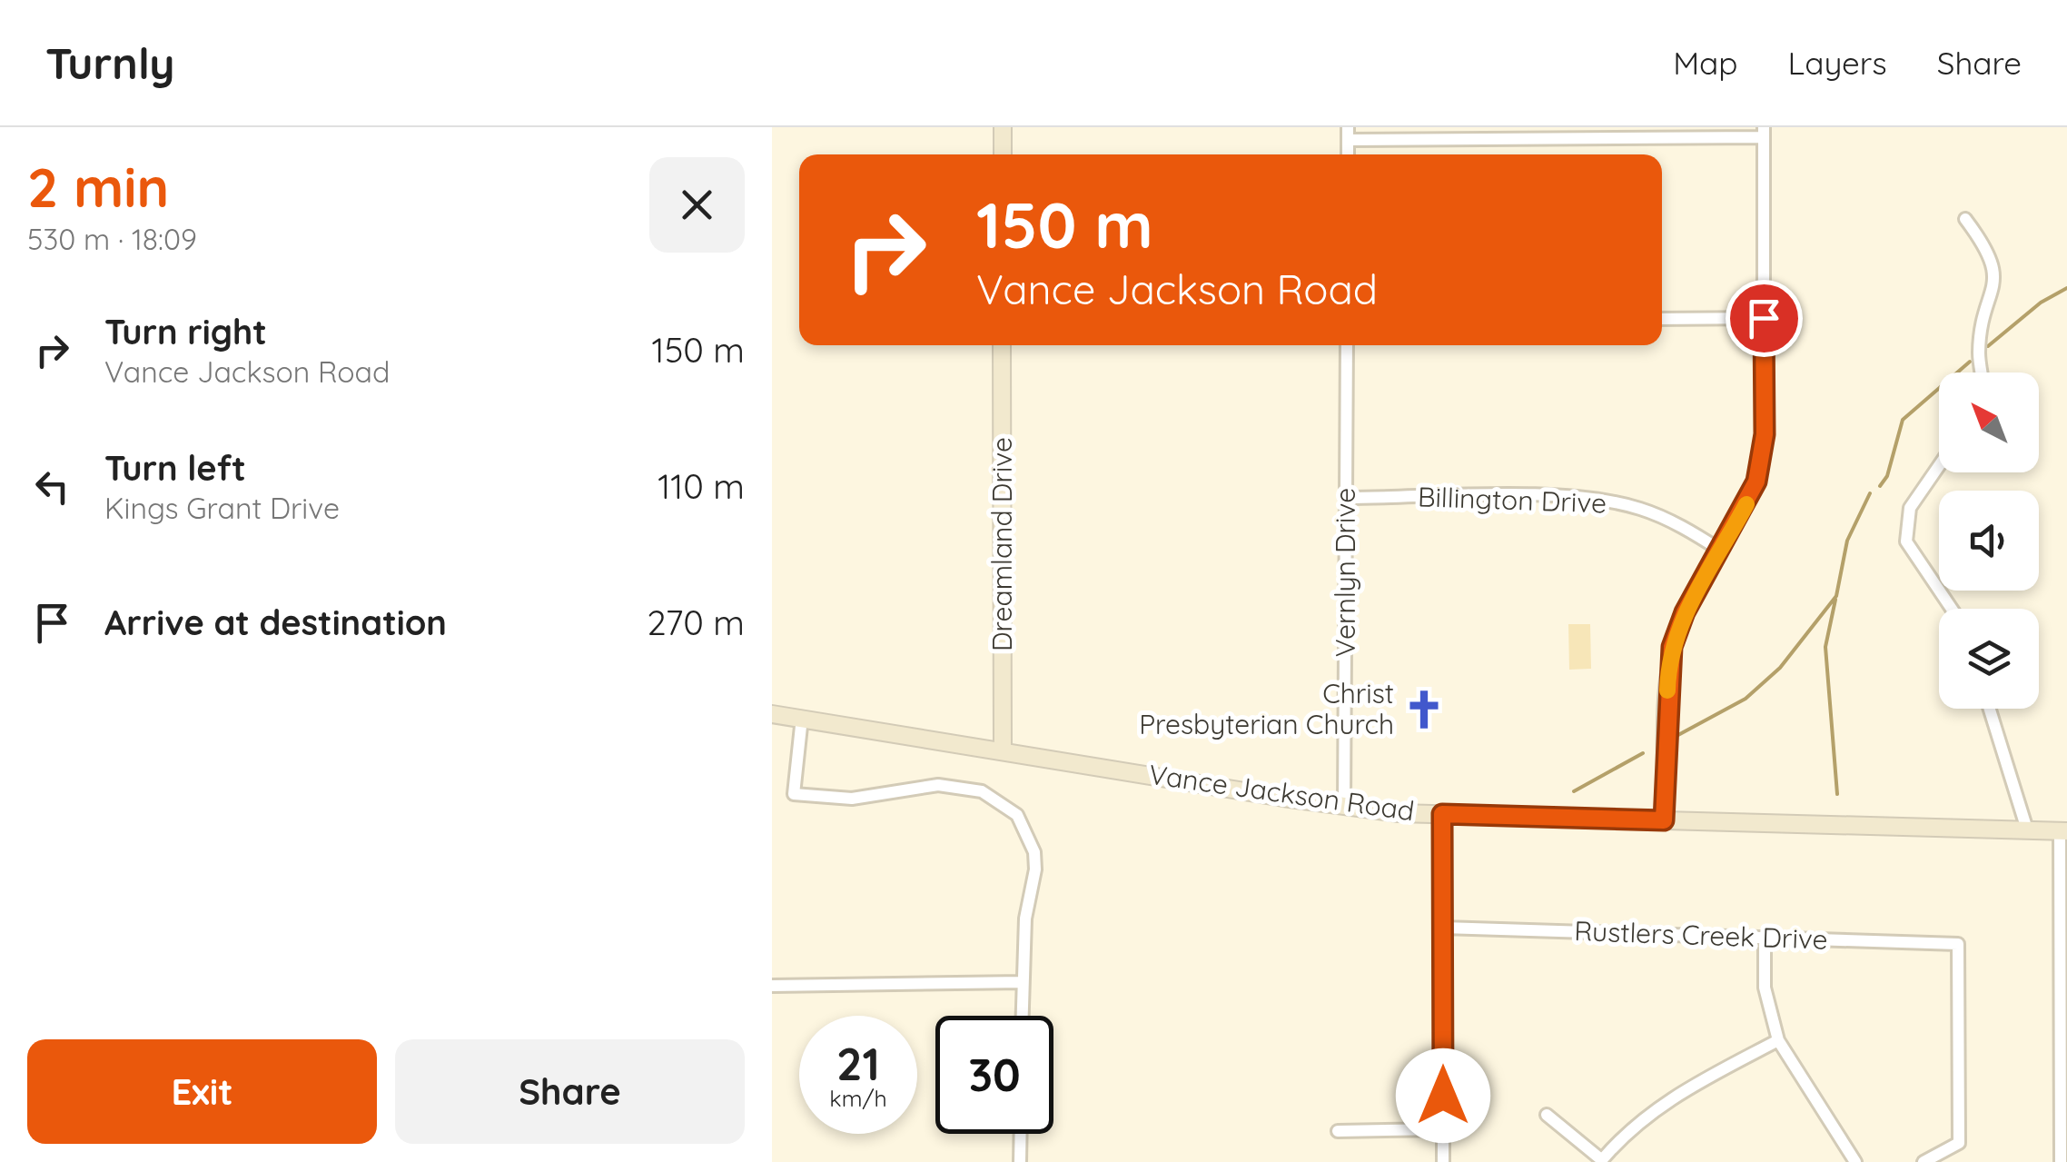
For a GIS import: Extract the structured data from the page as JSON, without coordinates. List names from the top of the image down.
{
  "streets": {
    "main road": ["Dreamland Drive", "Vance Jackson Road"],
    "street": ["Billington Drive", "Vernlyn Drive", "Rustlers Creek Drive"]
  },
  "crossings": [
    ["Billington Drive", "Vernlyn Drive"],
    ["Dreamland Drive", "Vance Jackson Road"],
    ["Vernlyn Drive", "Vance Jackson Road"]
  ],
  "places": {
    "church": ["Christ Presbyterian Church"]
  },
  "north": "top left",
  "page": {
    "header": "Turnly",
    "nav": ["Map", "Layers", "Share"],
    "heading": ["2 min", "530 m · 18:09"],
    "turn": ["150 m", "Vance Jackson Road"],
    "list": [
      {
        "name": "Turn right",
        "note": "Vance Jackson Road",
        "value": "150 m"
      },
      {
        "name": "Turn left",
        "note": "Kings Grant Drive",
        "value": "110 m"
      },
      {
        "name": "Arrive at destination",
        "value": "270 m"
      }
    ],
    "speed": "21 km/h",
    "limit": "30",
    "buttons": ["Exit", "Share"]
  }
}
